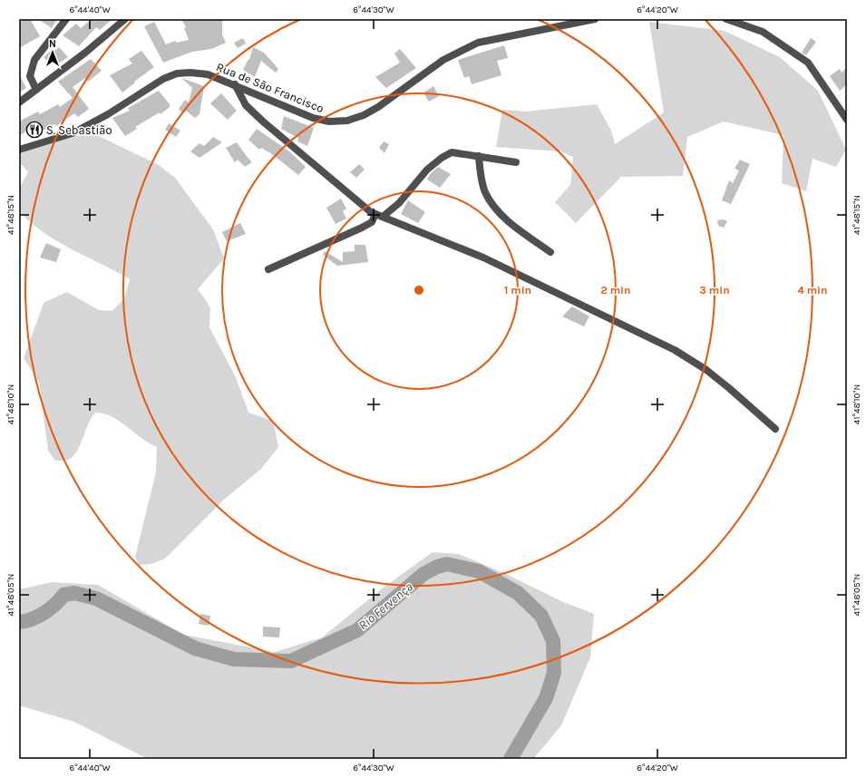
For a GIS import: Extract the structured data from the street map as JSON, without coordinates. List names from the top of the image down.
{
  "streets": {
    "street": ["Rua de São Francisco"]
  },
  "water": ["Rio Fervença"],
  "places": {
    "restaurant": ["S. Sebastião"]
  },
  "north": "top",
  "coordinates": [
    "6°44'40\"W",
    "6°44'30\"W",
    "6°44'20\"W",
    "41°48'15\"N",
    "41°48'10\"N",
    "41°48'05\"N"
  ],
  "rings": [
    "1 min",
    "2 min",
    "3 min",
    "4 min"
  ]
}
